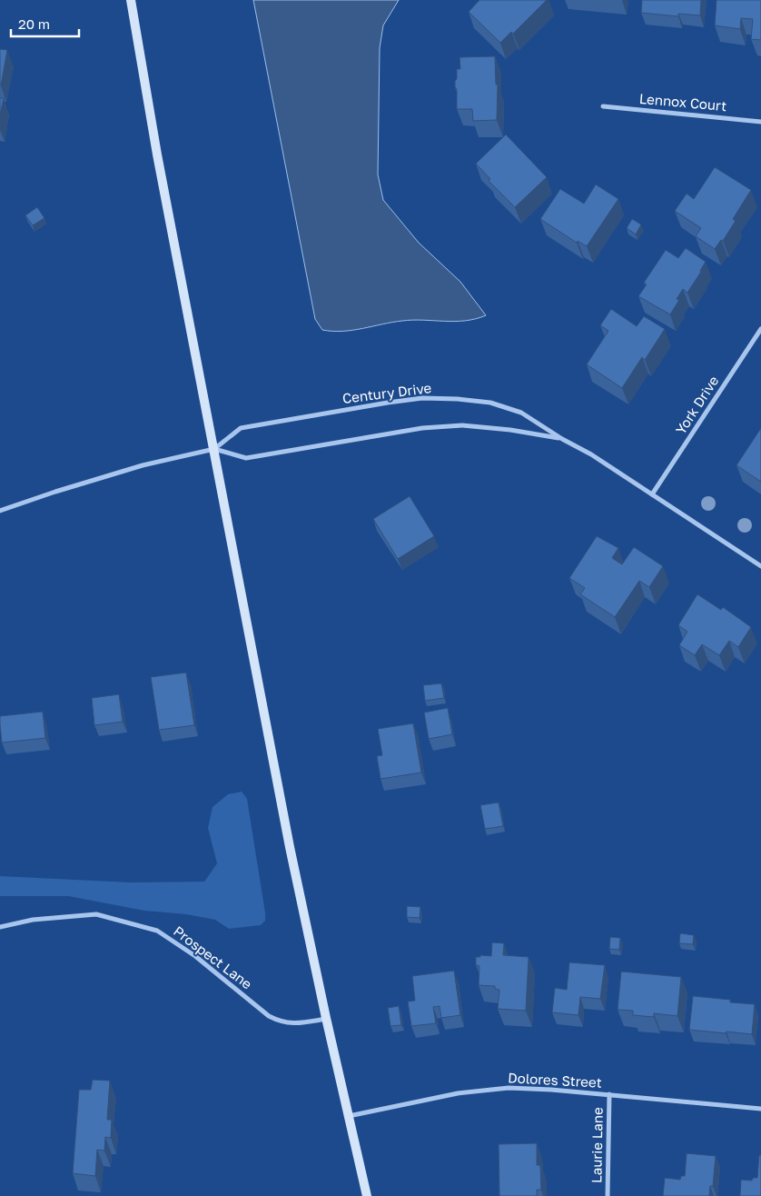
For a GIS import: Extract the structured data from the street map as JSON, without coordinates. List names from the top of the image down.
{
  "streets": {
    "street": [
      "Lennox Court",
      "Century Drive",
      "York Drive",
      "Prospect Lane",
      "Dolores Street",
      "Laurie Lane"
    ]
  },
  "crossings": [
    ["Century Drive", "York Drive"],
    ["Dolores Street", "Laurie Lane"]
  ],
  "scale_bar": "20 m"
}
